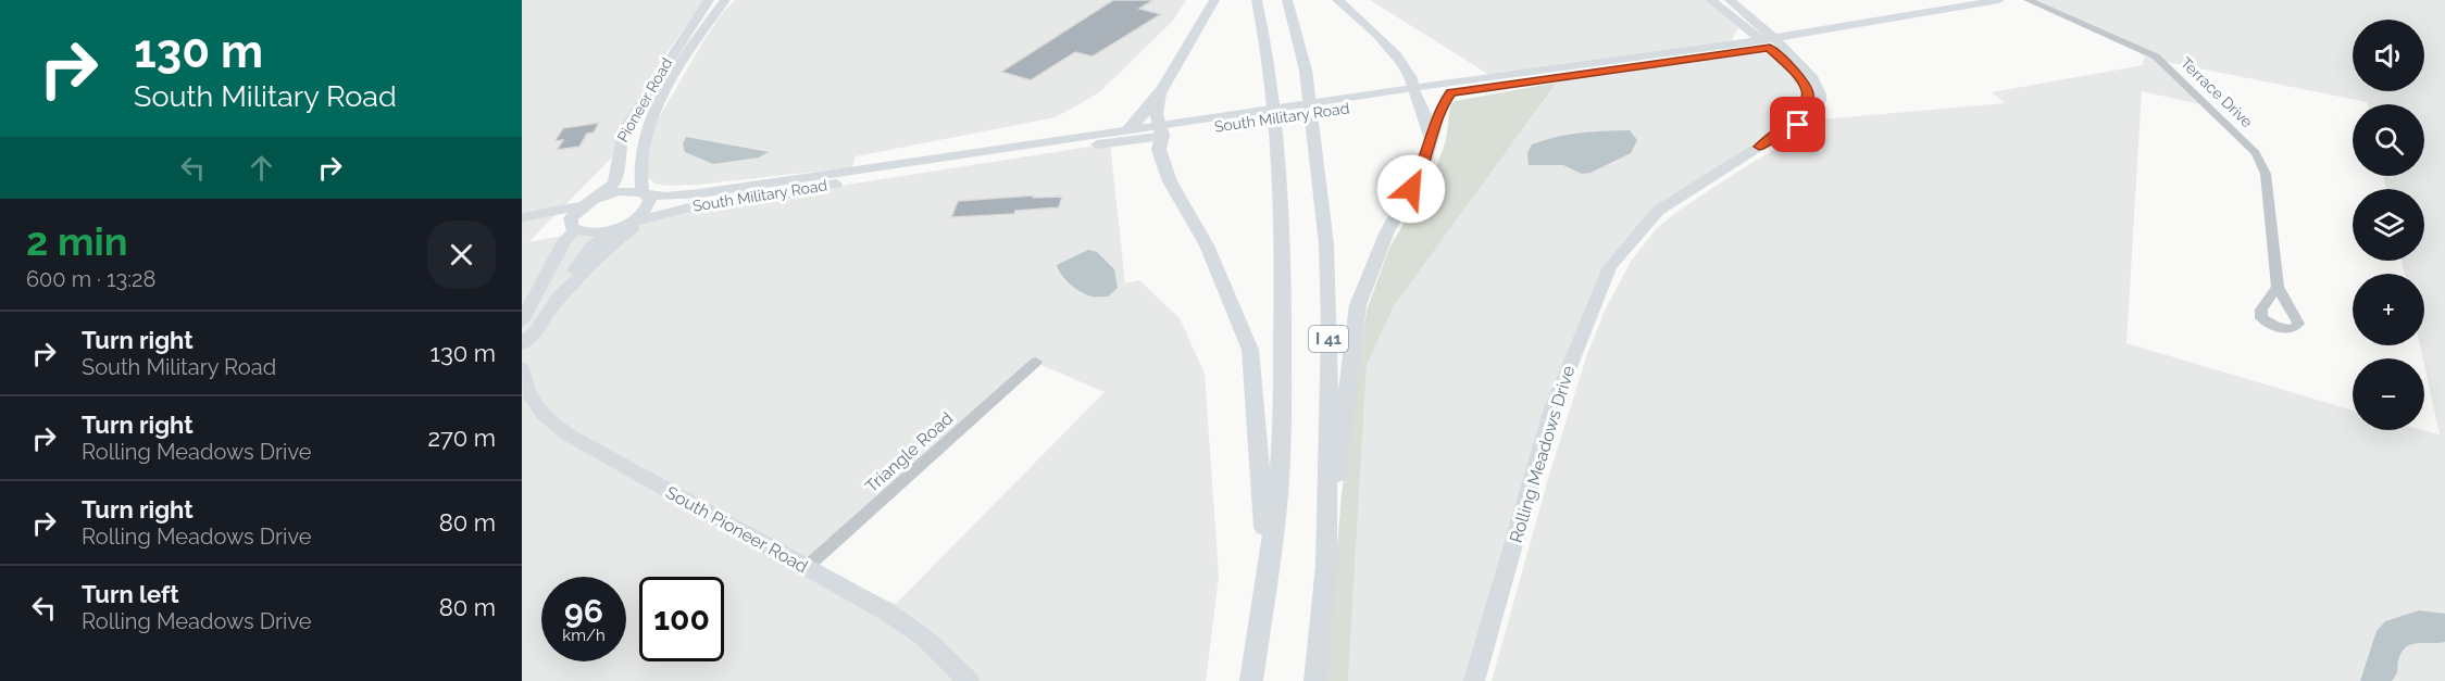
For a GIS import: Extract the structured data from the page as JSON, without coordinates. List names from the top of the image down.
{
  "streets": {
    "highway": ["I 41"],
    "main road": [
      "Pioneer Road",
      "South Military Road",
      "Rolling Meadows Drive",
      "South Pioneer Road"
    ],
    "street": ["Terrace Drive", "Triangle Road"]
  },
  "crossings": [
    ["Pioneer Road", "South Military Road"],
    ["South Military Road", "Rolling Meadows Drive"],
    ["Triangle Road", "South Pioneer Road"]
  ],
  "page": {
    "turn": ["130 m", "South Military Road"],
    "map_buttons": ["+", "−"],
    "heading": ["2 min", "600 m · 13:28"],
    "list": [
      {
        "name": "Turn right",
        "note": "South Military Road",
        "value": "130 m"
      },
      {
        "name": "Turn right",
        "note": "Rolling Meadows Drive",
        "value": "270 m"
      },
      {
        "name": "Turn right",
        "note": "Rolling Meadows Drive",
        "value": "80 m"
      },
      {
        "name": "Turn left",
        "note": "Rolling Meadows Drive",
        "value": "80 m"
      }
    ],
    "speed": "96 km/h",
    "limit": "100"
  }
}
